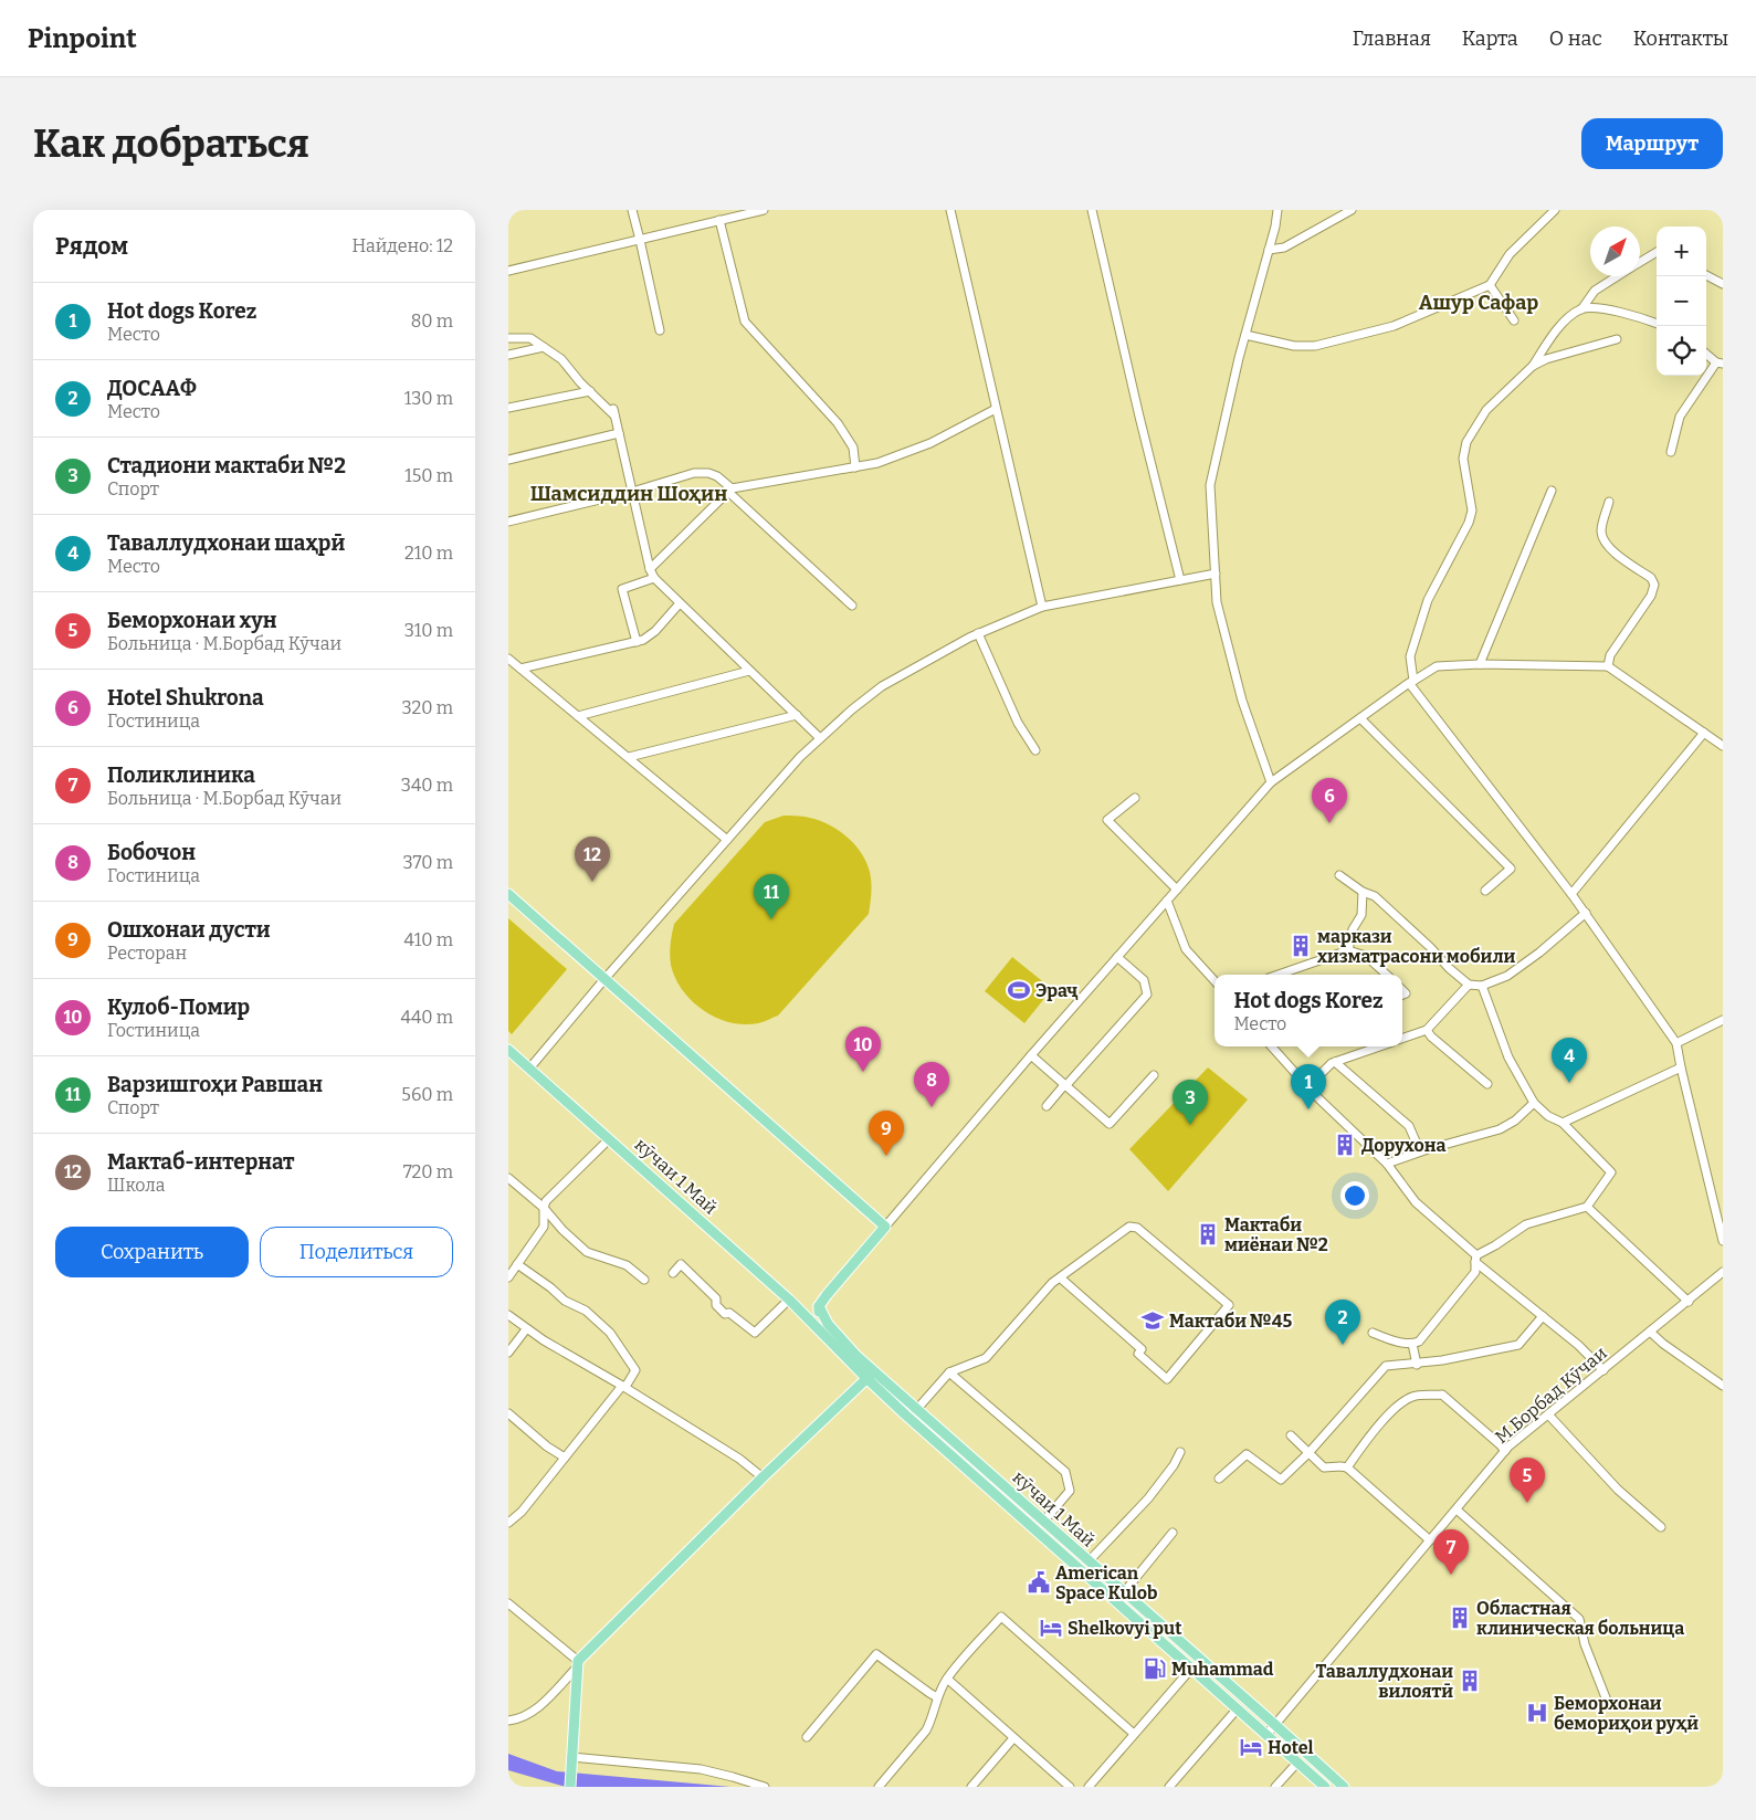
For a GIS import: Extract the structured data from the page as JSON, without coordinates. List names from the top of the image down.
{
  "streets": {
    "main road": ["кӯчаи 1 Май"],
    "street": ["М.Борбад Кӯчаи"]
  },
  "crossings": [
    ["кӯчаи 1 Май", "М.Борбад Кӯчаи"]
  ],
  "districts": ["Ашур Сафар", "Шамсиддин Шоҳин"],
  "places": {
    "building": [
      "маркази хизматрасони мобили",
      "Дорухона",
      "Мактаби миёнаи №2",
      "Областная клиническая больница",
      "Таваллудхонаи вилоятӣ"
    ],
    "sports": ["Эраҷ"],
    "school or university": ["Мактаби №45"],
    "public building": ["American Space Kulob"],
    "hotel": ["Shelkovyi put", "Hotel"],
    "fuel station": ["Muhammad"],
    "hospital": ["Беморхонаи бемориҳои руҳӣ"]
  },
  "north": "top right",
  "page": {
    "header": "Pinpoint",
    "nav": [
      "Главная",
      "Карта",
      "О нас",
      "Контакты"
    ],
    "buttons": [
      "Маршрут",
      ["Сохранить", "Поделиться"]
    ],
    "title": "Как добраться",
    "heading": ["Рядом", "Найдено: 12"],
    "map_buttons": ["+", "−"],
    "list": [
      {
        "mark": "1",
        "name": "Hot dogs Korez",
        "note": "Место",
        "value": "80 m"
      },
      {
        "mark": "2",
        "name": "ДОСААФ",
        "note": "Место",
        "value": "130 m"
      },
      {
        "mark": "3",
        "name": "Стадиони мактаби №2",
        "note": "Спорт",
        "value": "150 m"
      },
      {
        "mark": "4",
        "name": "Таваллудхонаи шаҳрӣ",
        "note": "Место",
        "value": "210 m"
      },
      {
        "mark": "5",
        "name": "Беморхонаи хун",
        "note": "Больница · М.Борбад Кӯчаи",
        "value": "310 m"
      },
      {
        "mark": "6",
        "name": "Hotel Shukrona",
        "note": "Гостиница",
        "value": "320 m"
      },
      {
        "mark": "7",
        "name": "Поликлиника",
        "note": "Больница · М.Борбад Кӯчаи",
        "value": "340 m"
      },
      {
        "mark": "8",
        "name": "Бобочон",
        "note": "Гостиница",
        "value": "370 m"
      },
      {
        "mark": "9",
        "name": "Ошхонаи дусти",
        "note": "Ресторан",
        "value": "410 m"
      },
      {
        "mark": "10",
        "name": "Кулоб-Помир",
        "note": "Гостиница",
        "value": "440 m"
      },
      {
        "mark": "11",
        "name": "Варзишгоҳи Равшан",
        "note": "Спорт",
        "value": "560 m"
      },
      {
        "mark": "12",
        "name": "Мактаб-интернат",
        "note": "Школа",
        "value": "720 m"
      }
    ],
    "pins": [
      "6",
      "12",
      "11",
      "10",
      "4",
      "8",
      "1",
      "3",
      "9",
      "2",
      "5",
      "7"
    ],
    "popup": ["Hot dogs Korez", "Место"]
  }
}
